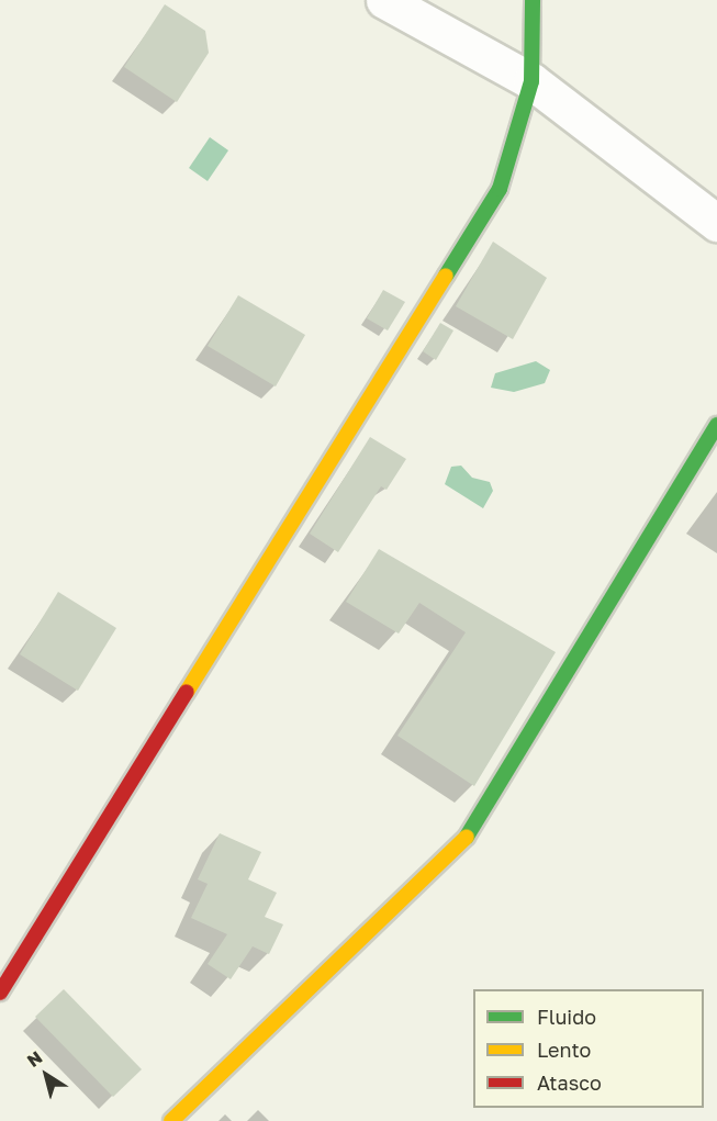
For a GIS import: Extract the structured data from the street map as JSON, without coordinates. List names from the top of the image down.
{
  "legend": ["Fluido", "Lento", "Atasco"],
  "north": "top left"
}
